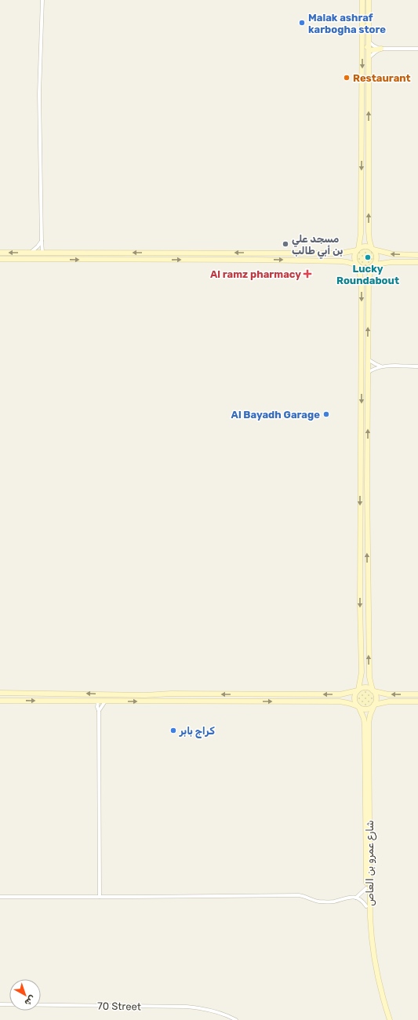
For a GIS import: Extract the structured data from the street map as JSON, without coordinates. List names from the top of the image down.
{
  "streets": {
    "main road": ["شارع عمرو بن العاص"],
    "street": ["70 Street"]
  },
  "places": {
    "other": [
      "Malak ashraf karbogha store",
      "Restaurant",
      "مسجد علي بن أبي طالب",
      "Lucky Roundabout",
      "Al Bayadh Garage",
      "كراج بابر"
    ],
    "health": ["Al ramz pharmacy"]
  },
  "north": "bottom right"
}
